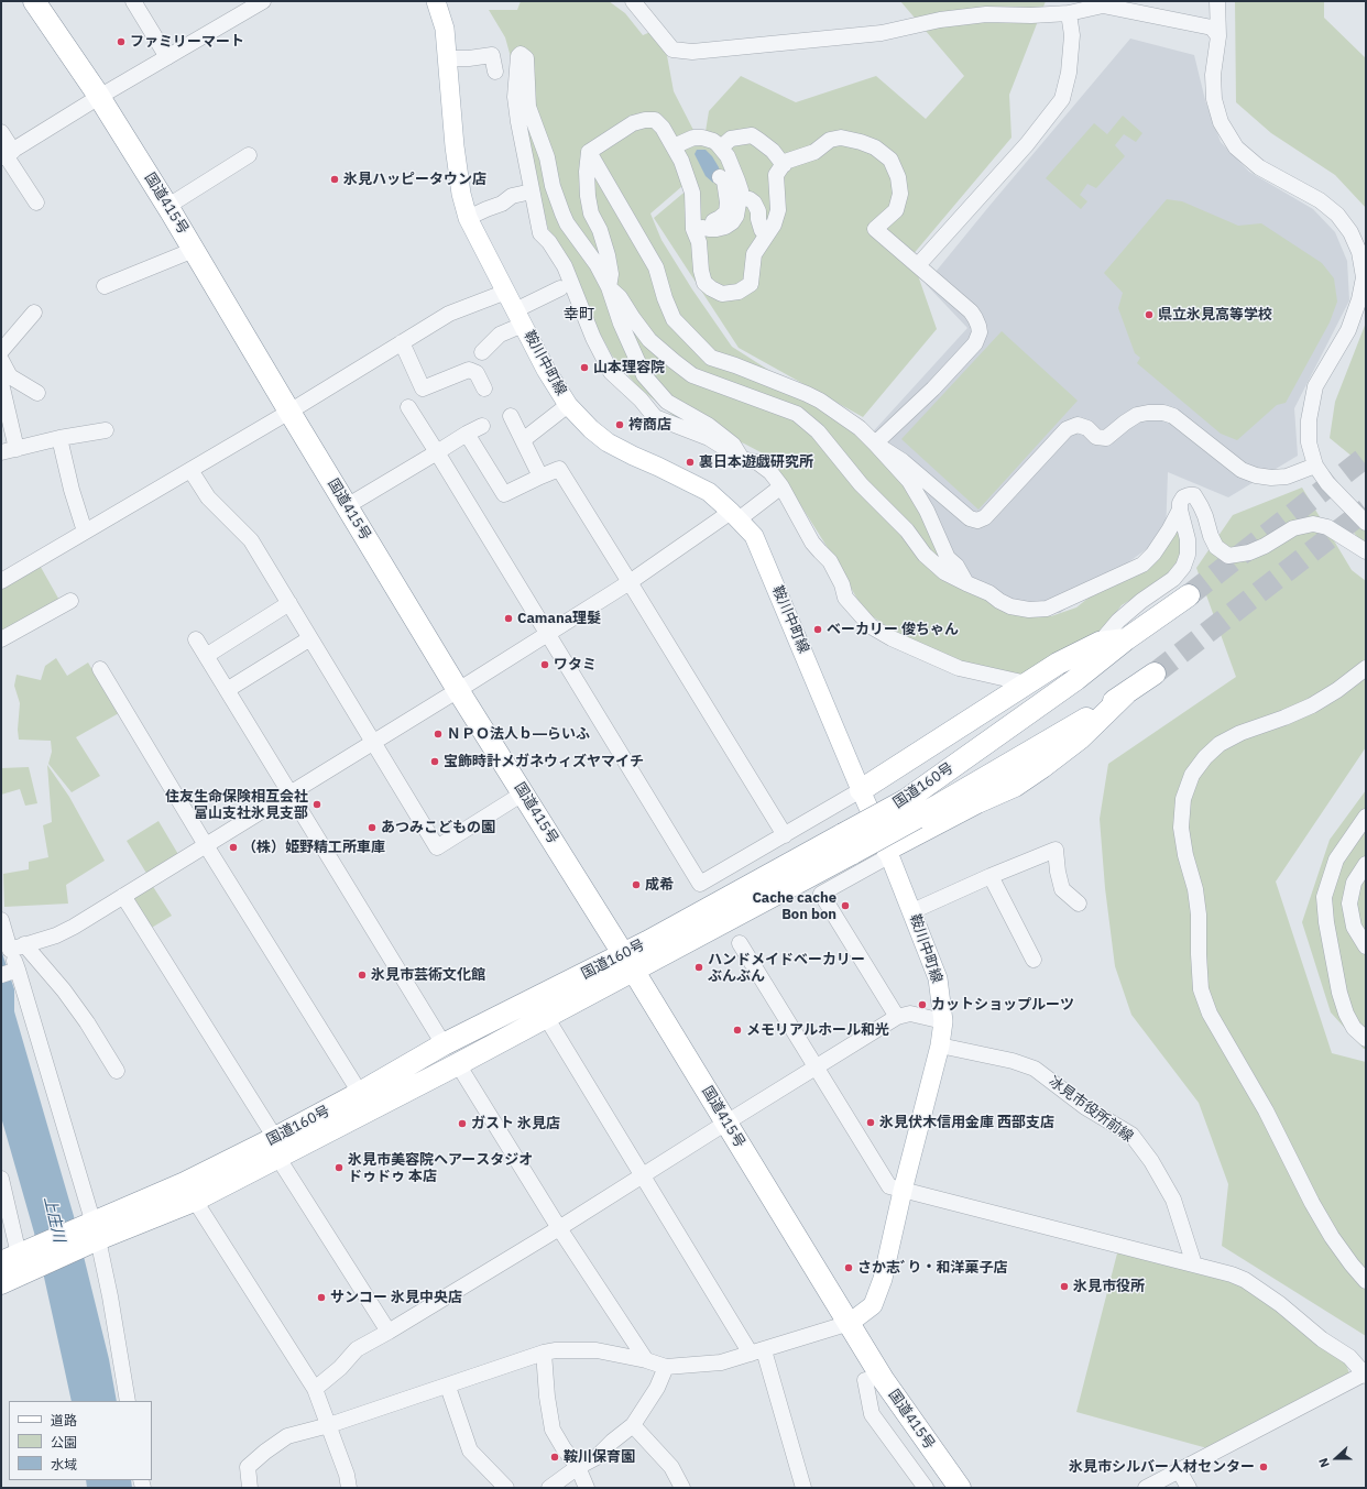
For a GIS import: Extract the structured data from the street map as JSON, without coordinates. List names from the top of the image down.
{
  "streets": {
    "highway": ["国道415号", "国道160号"],
    "main road": ["鞍川中町線"],
    "street": ["冰見市役所前線"]
  },
  "crossings": [
    ["国道415号", "鞍川中町線"],
    ["国道415号", "国道160号"],
    ["鞍川中町線", "冰見市役所前線"]
  ],
  "districts": ["幸町"],
  "water": ["上庄川"],
  "places": [
    "ファミリーマート",
    "氷見ハッピータウン店",
    "県立氷見高等学校",
    "山本理容院",
    "袴商店",
    "裏日本遊戯研究所",
    "Camana理髮",
    "ベーカリー 俊ちゃん",
    "ワタミ",
    "ＮＰＯ法人ｂ―らいふ",
    "宝飾時計メガネウィズヤマイチ",
    "住友生命保険相互会社 富山支社氷見支部",
    "あつみこどもの園",
    "（株）姫野精工所車庫",
    "成希",
    "Cache cache Bon bon",
    "ハンドメイドベーカリー ぶんぶん",
    "氷見市芸術文化館",
    "カットショップルーツ",
    "メモリアルホール和光",
    "氷見伏木信用金庫 西部支店",
    "ガスト 氷見店",
    "氷見市美容院ヘアースタジオ ドゥドゥ 本店",
    "さか志ﾞり・和洋菓子店",
    "氷見市役所",
    "サンコー 氷見中央店",
    "鞍川保育園",
    "氷見市シルバー人材センター"
  ],
  "legend": ["道路", "公園", "水域"],
  "north": "left"
}
